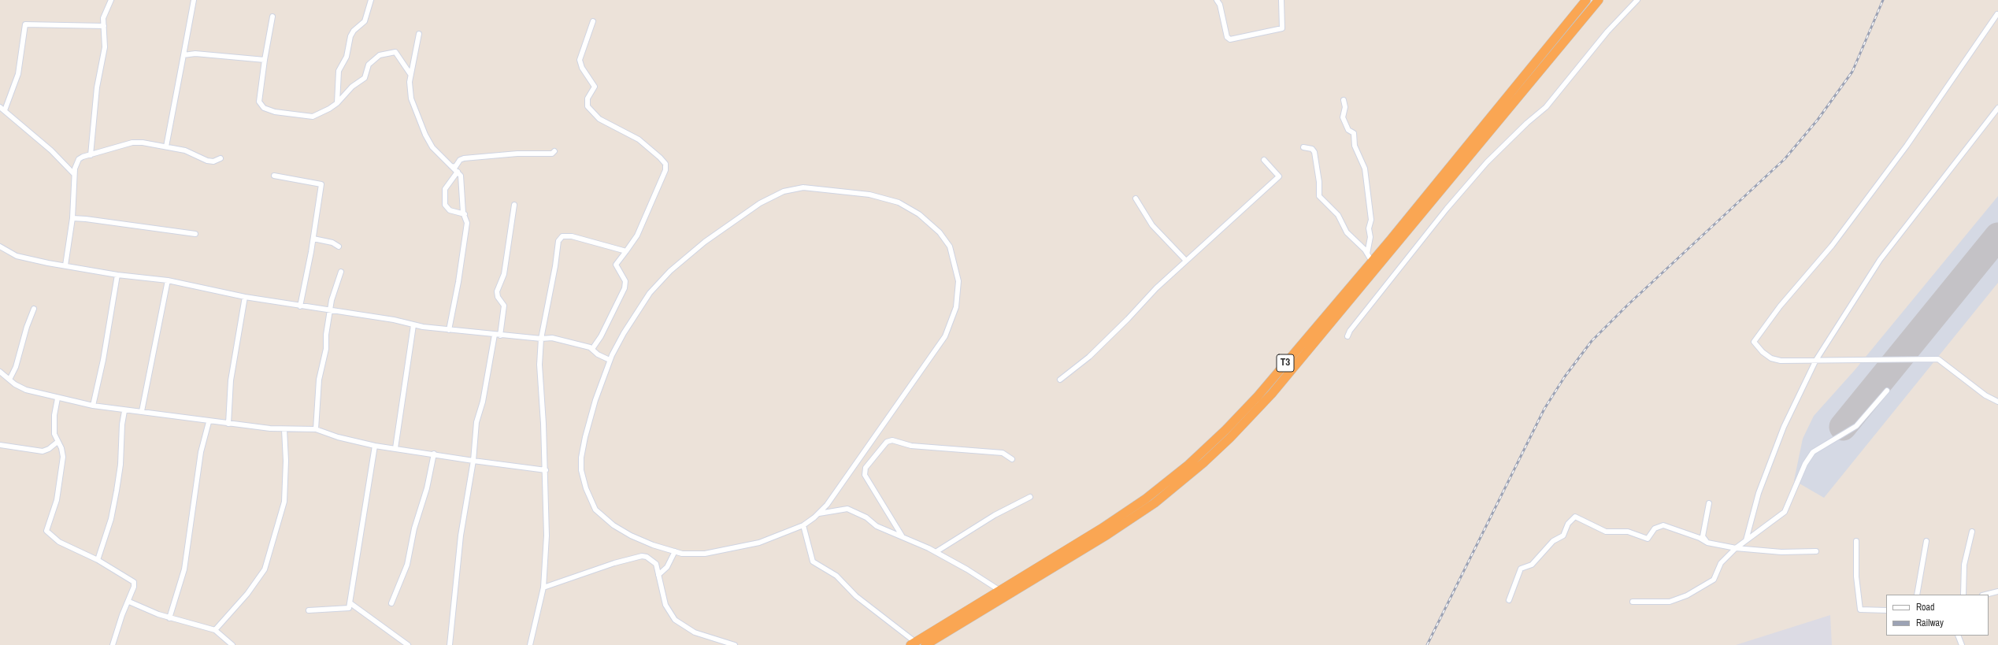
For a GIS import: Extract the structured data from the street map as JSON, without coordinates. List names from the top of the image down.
{
  "streets": {
    "highway": ["T3"]
  },
  "legend": ["Road", "Railway"]
}
